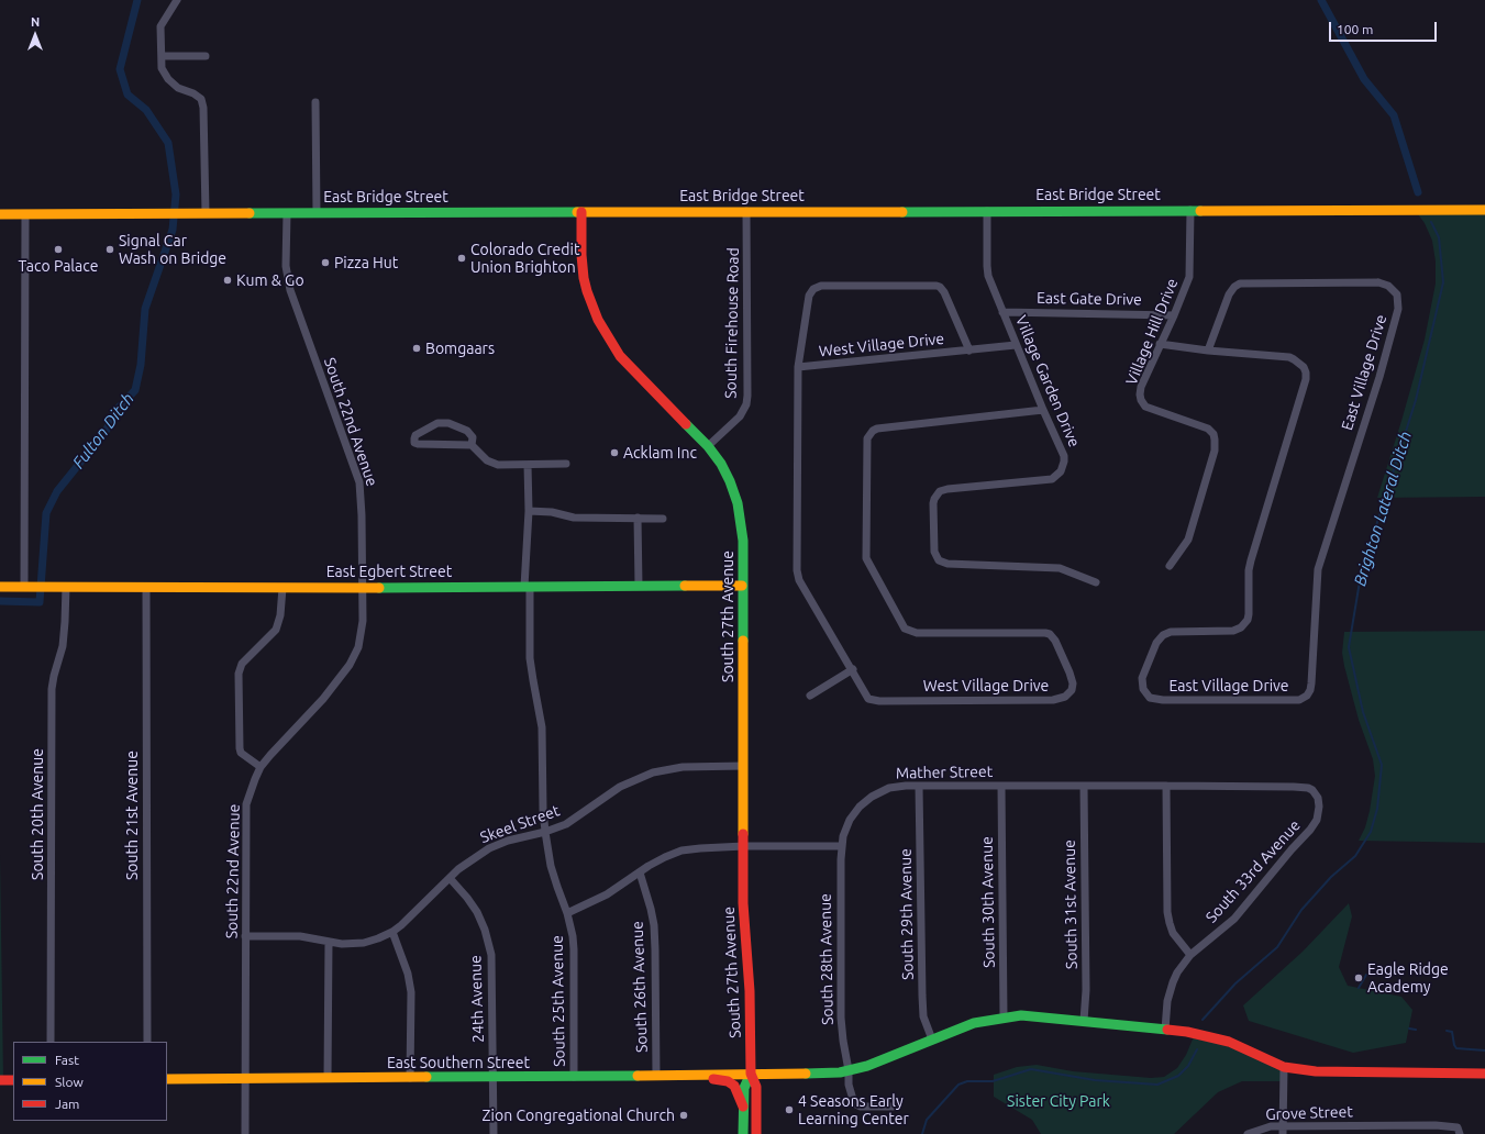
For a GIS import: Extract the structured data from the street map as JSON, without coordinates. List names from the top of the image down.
{
  "streets": {
    "main road": [
      "East Bridge Street",
      "East Egbert Street",
      "South 27th Avenue",
      "East Southern Street"
    ],
    "street": [
      "East Gate Drive",
      "South Firehouse Road",
      "Village Hill Drive",
      "West Village Drive",
      "East Village Drive",
      "Village Garden Drive",
      "South 22nd Avenue",
      "Mather Street",
      "South 20th Avenue",
      "South 21st Avenue",
      "Skeel Street",
      "South 33rd Avenue",
      "South 30th Avenue",
      "South 31st Avenue",
      "South 29th Avenue",
      "South 28th Avenue",
      "South 26th Avenue",
      "24th Avenue",
      "South 25th Avenue",
      "Grove Street"
    ]
  },
  "crossings": [
    ["East Bridge Street", "South Firehouse Road"],
    ["East Bridge Street", "Village Hill Drive"],
    ["East Bridge Street", "Village Garden Drive"],
    ["East Bridge Street", "South 22nd Avenue"],
    ["East Bridge Street", "South 27th Avenue"],
    ["East Gate Drive", "Village Hill Drive"],
    ["East Gate Drive", "Village Garden Drive"],
    ["South Firehouse Road", "South 27th Avenue"],
    ["Village Hill Drive", "East Village Drive"],
    ["West Village Drive", "Village Garden Drive"],
    ["South 22nd Avenue", "East Egbert Street"],
    ["South 22nd Avenue", "Skeel Street"],
    ["South 22nd Avenue", "East Southern Street"],
    ["East Egbert Street", "South 27th Avenue"],
    ["East Egbert Street", "South 20th Avenue"],
    ["East Egbert Street", "South 21st Avenue"],
    ["East Egbert Street", "South 25th Avenue"],
    ["South 27th Avenue", "Skeel Street"],
    ["South 27th Avenue", "East Southern Street"],
    ["Mather Street", "South 33rd Avenue"],
    ["Mather Street", "South 30th Avenue"],
    ["Mather Street", "South 31st Avenue"],
    ["Mather Street", "South 29th Avenue"],
    ["Mather Street", "South 28th Avenue"],
    ["Skeel Street", "24th Avenue"],
    ["Skeel Street", "South 25th Avenue"],
    ["South 33rd Avenue", "East Southern Street"],
    ["South 30th Avenue", "East Southern Street"],
    ["South 31st Avenue", "East Southern Street"],
    ["South 29th Avenue", "East Southern Street"],
    ["South 28th Avenue", "East Southern Street"],
    ["South 26th Avenue", "East Southern Street"],
    ["24th Avenue", "East Southern Street"],
    ["South 25th Avenue", "East Southern Street"]
  ],
  "water": ["Fulton Ditch", "Brighton Lateral Ditch"],
  "parks": ["Sister City Park"],
  "places": [
    "Taco Palace",
    "Signal Car Wash on Bridge",
    "Colorado Credit Union Brighton",
    "Pizza Hut",
    "Kum & Go",
    "Bomgaars",
    "Acklam Inc",
    "Eagle Ridge Academy",
    "4 Seasons Early Learning Center",
    "Zion Congregational Church"
  ],
  "legend": ["Fast", "Slow", "Jam"],
  "scale_bar": "100 m",
  "north": "top"
}
